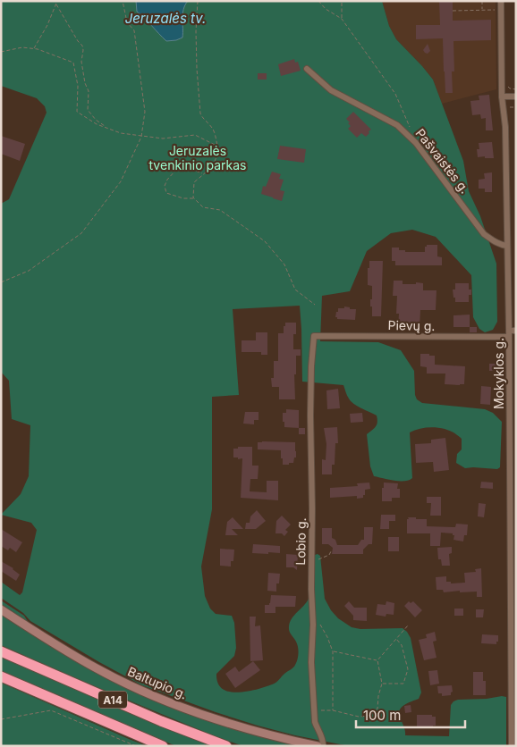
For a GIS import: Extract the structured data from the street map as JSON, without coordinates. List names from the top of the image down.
{
  "streets": {
    "highway": ["A14"],
    "street": [
      "Pašvaistės g.",
      "Pievų g.",
      "Mokyklos g.",
      "Lobio g.",
      "Baltupio g."
    ]
  },
  "crossings": [
    ["Pašvaistės g.", "Mokyklos g."],
    ["Pievų g.", "Mokyklos g."],
    ["Pievų g.", "Lobio g."]
  ],
  "water": ["Jeruzalės tv."],
  "parks": ["Jeruzalės tvenkinio parkas"],
  "scale_bar": "100 m"
}
